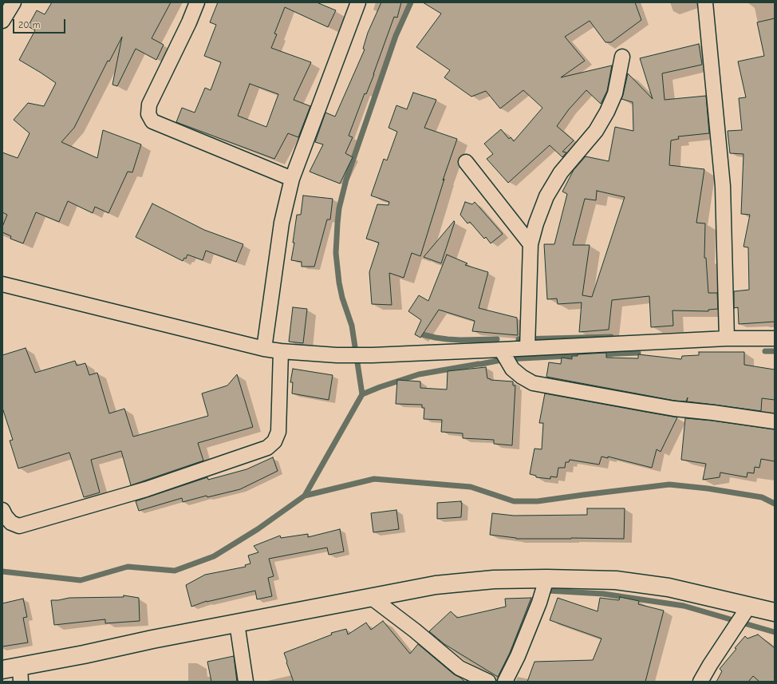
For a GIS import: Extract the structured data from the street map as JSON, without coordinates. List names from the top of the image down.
{
  "scale_bar": "20 m"
}
